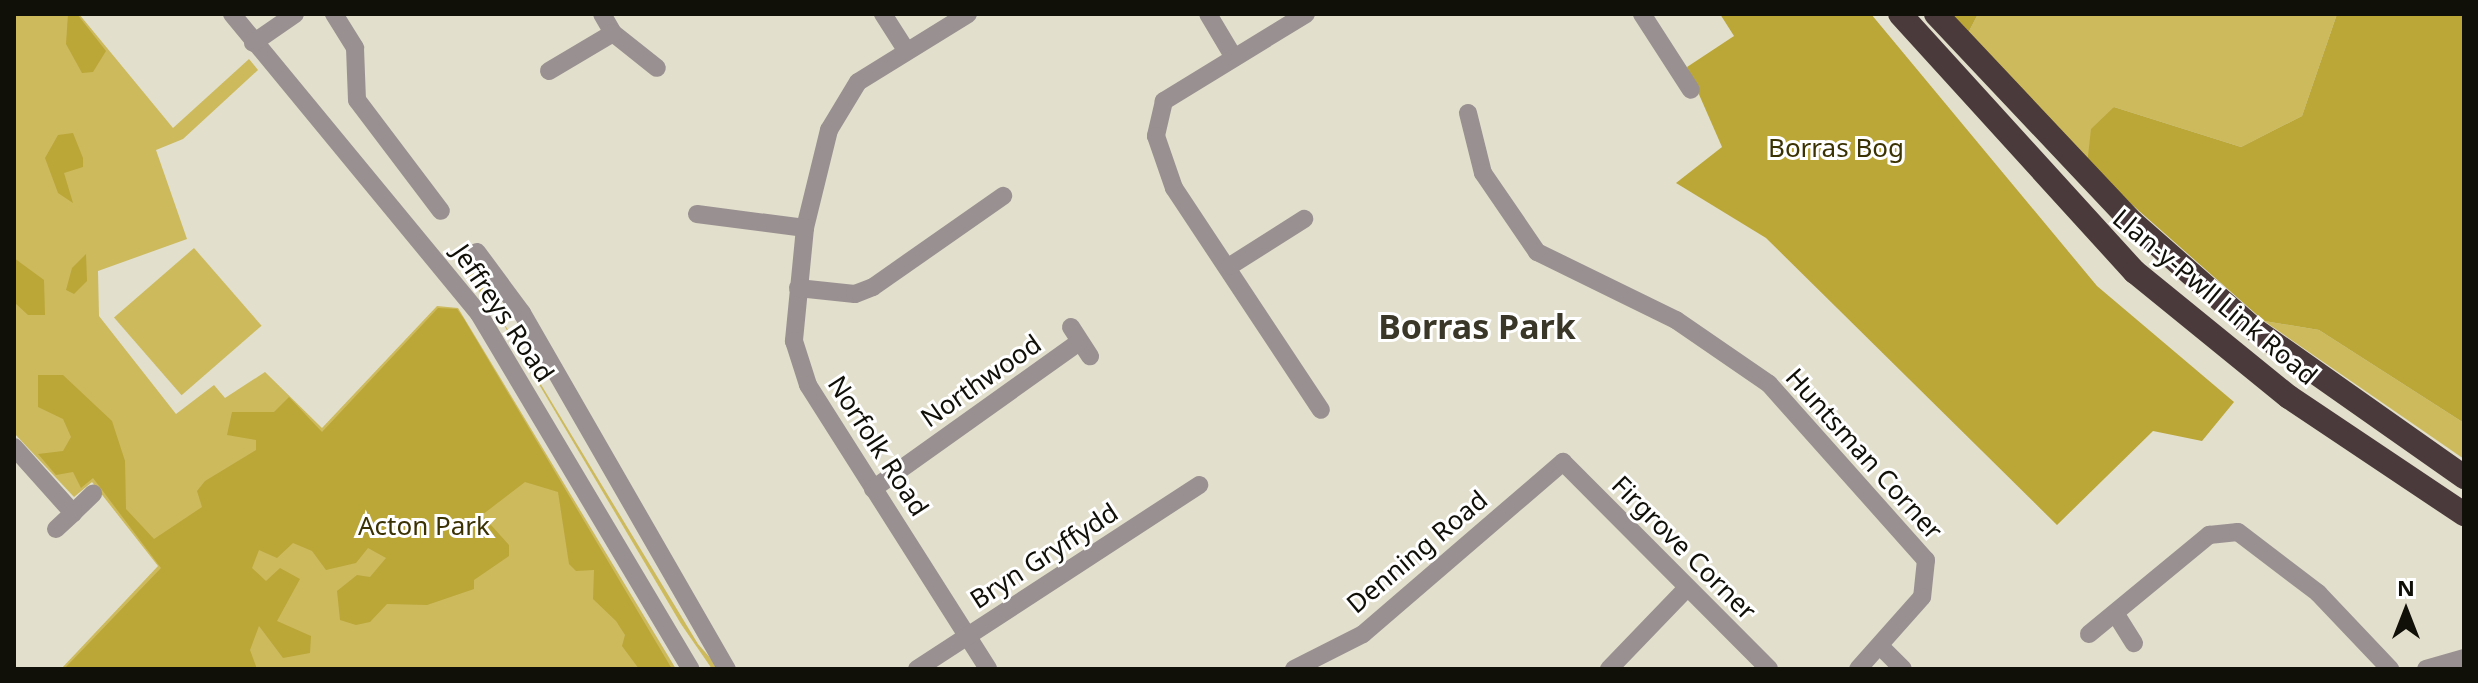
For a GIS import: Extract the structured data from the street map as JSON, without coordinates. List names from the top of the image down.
{
  "streets": {
    "highway": ["Llan-y-Pwll Link Road"],
    "street": [
      "Jeffreys Road",
      "Northwood",
      "Norfolk Road",
      "Huntsman Corner",
      "Firgrove Corner",
      "Denning Road",
      "Bryn Gryffydd"
    ]
  },
  "crossings": [
    ["Northwood", "Norfolk Road"],
    ["Norfolk Road", "Bryn Gryffydd"],
    ["Firgrove Corner", "Denning Road"]
  ],
  "districts": ["Borras Park"],
  "parks": ["Borras Bog", "Acton Park"],
  "north": "top"
}
